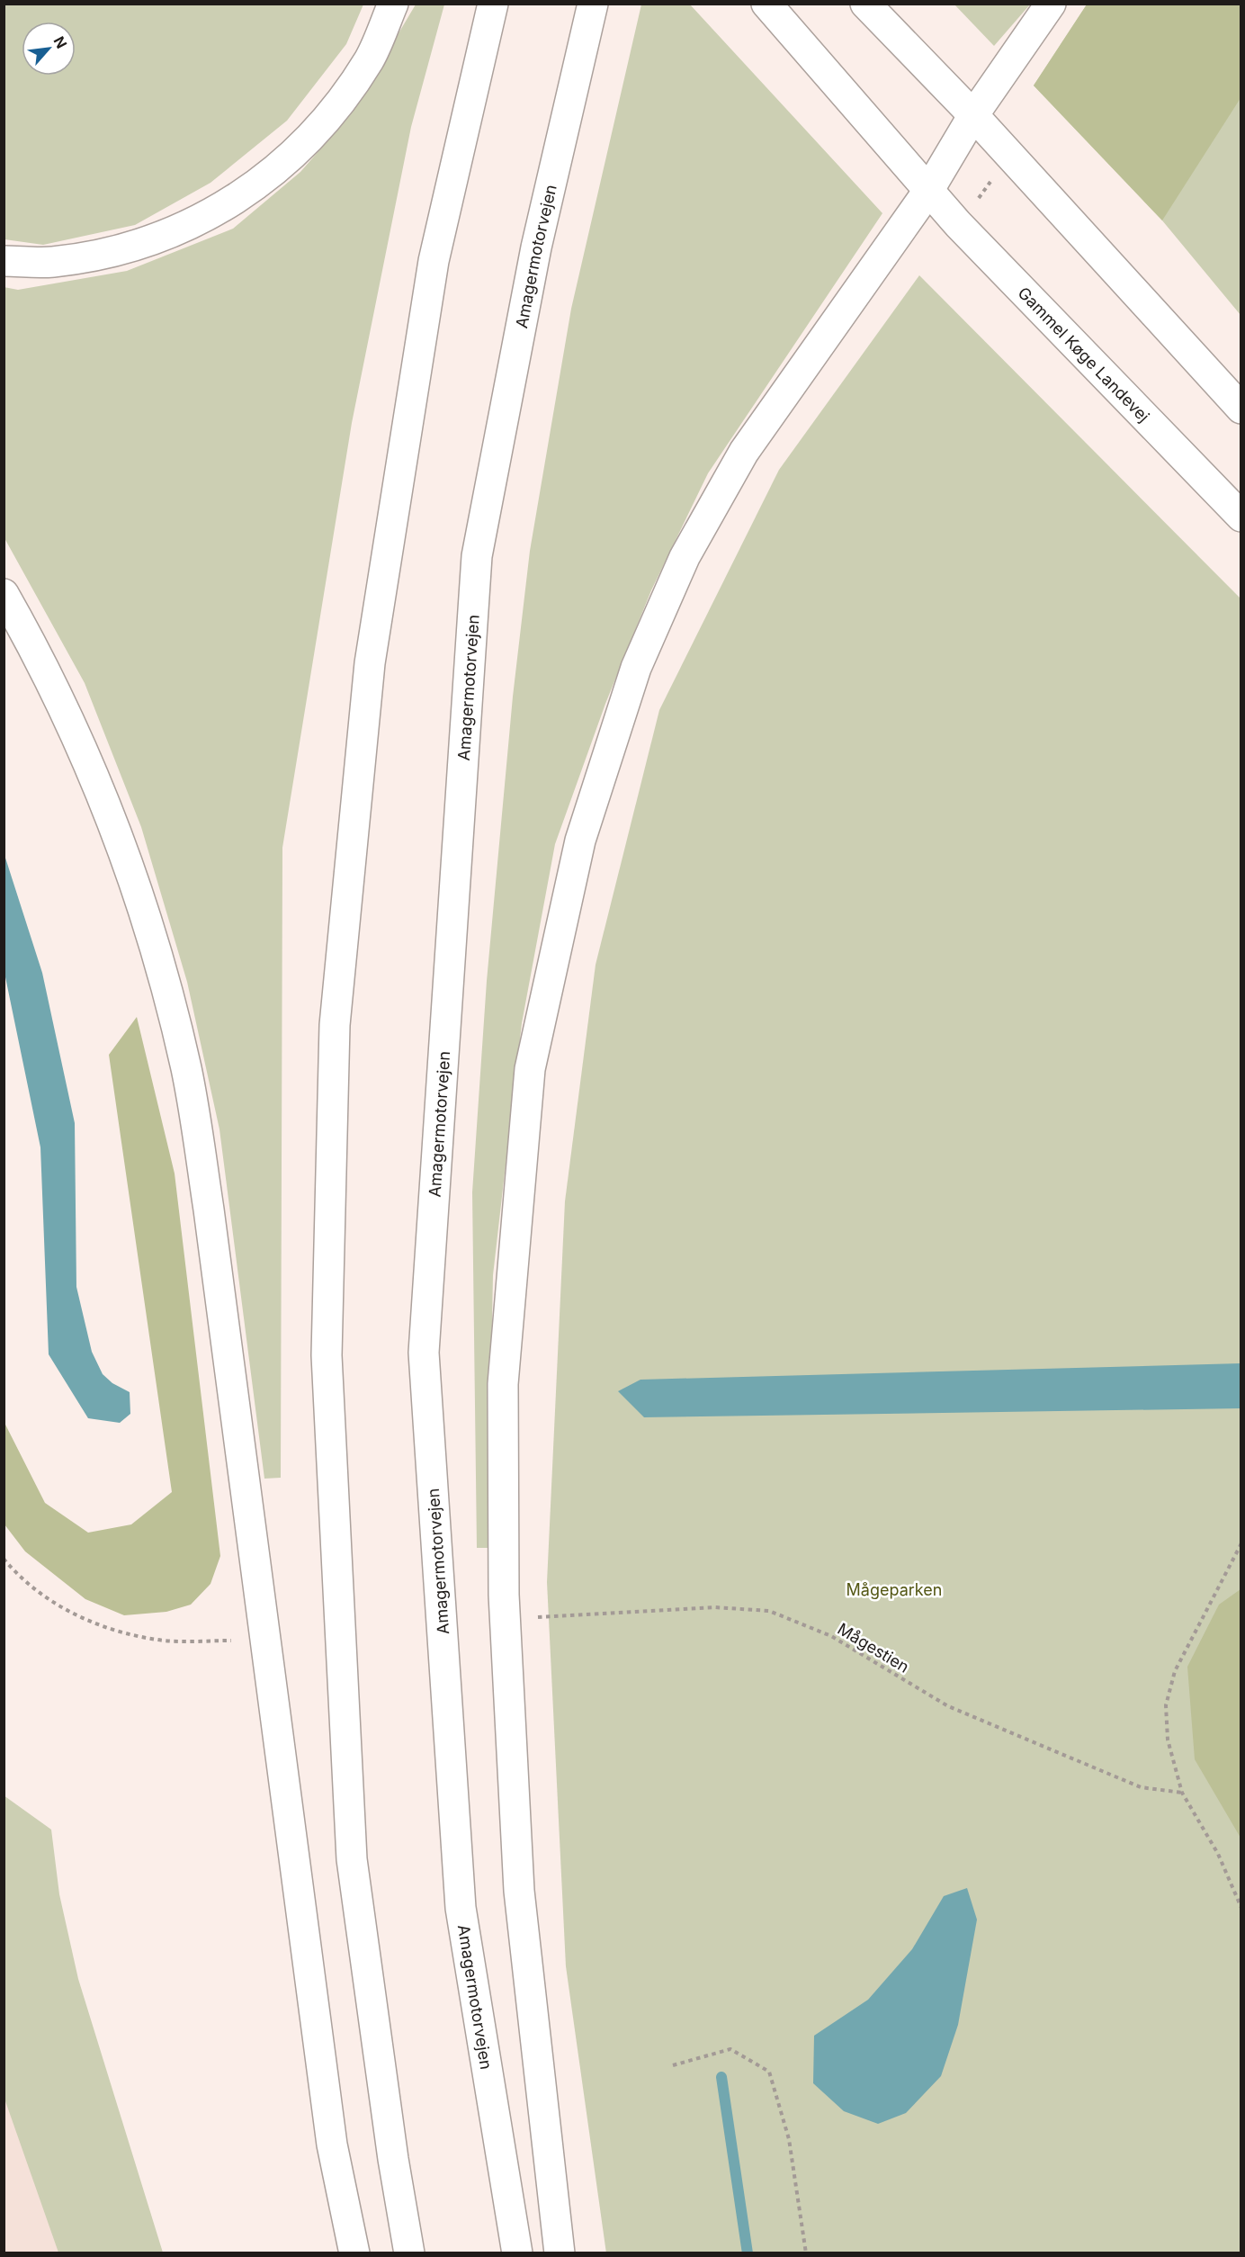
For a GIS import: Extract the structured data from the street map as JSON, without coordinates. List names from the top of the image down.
{
  "streets": {
    "main road": ["Amagermotorvejen", "Gammel Køge Landevej"],
    "path": ["Mågestien"]
  },
  "parks": ["Mågeparken"],
  "north": "top right"
}
